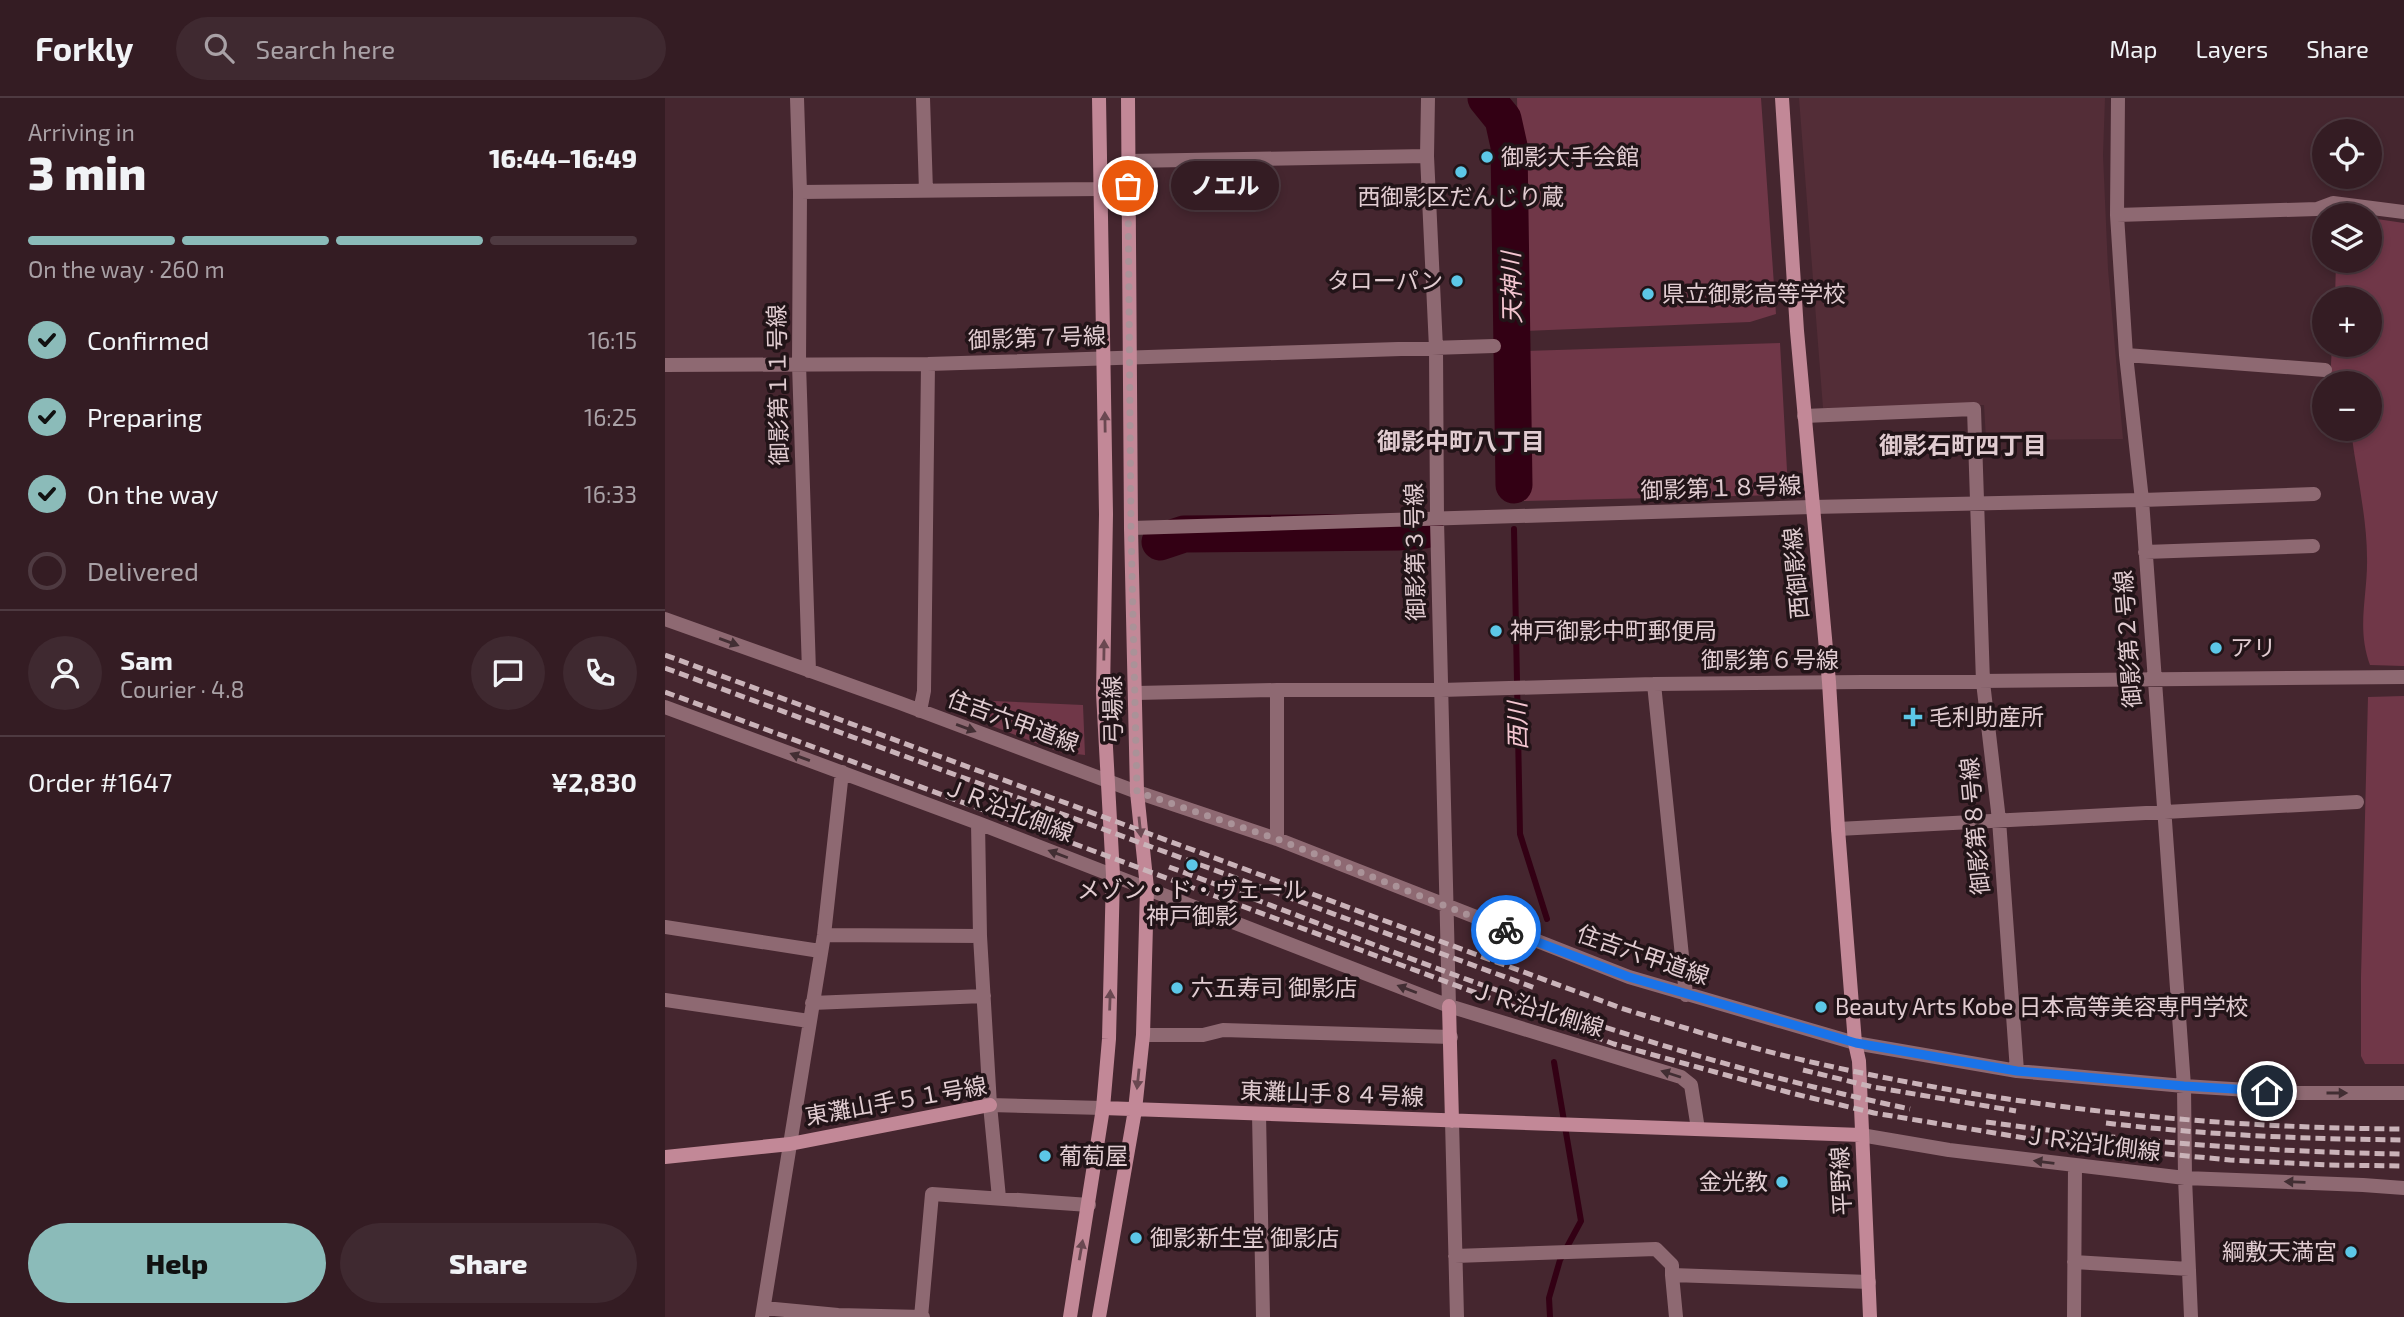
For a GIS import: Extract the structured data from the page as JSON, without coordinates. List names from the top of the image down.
{
  "streets": {
    "street": [
      "御影第７号線",
      "御影第１１号線",
      "御影第１８号線",
      "御影第３号線",
      "西御影線",
      "御影第２号線",
      "御影第６号線",
      "弓場線",
      "住吉六甲道線",
      "ＪＲ沿北側線",
      "御影第８号線",
      "東灘山手８４号線",
      "東灘山手５１号線",
      "平野線"
    ]
  },
  "crossings": [
    ["御影第７号線", "御影第１１号線"],
    ["御影第７号線", "御影第３号線"],
    ["御影第７号線", "弓場線"],
    ["御影第１１号線", "住吉六甲道線"],
    ["御影第１８号線", "御影第３号線"],
    ["御影第１８号線", "西御影線"],
    ["御影第１８号線", "御影第２号線"],
    ["御影第１８号線", "弓場線"],
    ["御影第１８号線", "御影第８号線"],
    ["御影第３号線", "御影第６号線"],
    ["御影第３号線", "住吉六甲道線"],
    ["御影第３号線", "ＪＲ沿北側線"],
    ["西御影線", "御影第６号線"],
    ["西御影線", "住吉六甲道線"],
    ["西御影線", "御影第８号線"],
    ["西御影線", "平野線"],
    ["御影第２号線", "御影第６号線"],
    ["御影第２号線", "住吉六甲道線"],
    ["御影第２号線", "ＪＲ沿北側線"],
    ["御影第６号線", "弓場線"],
    ["御影第６号線", "御影第８号線"],
    ["弓場線", "住吉六甲道線"],
    ["弓場線", "ＪＲ沿北側線"],
    ["弓場線", "東灘山手８４号線"],
    ["弓場線", "東灘山手５１号線"],
    ["住吉六甲道線", "御影第８号線"],
    ["住吉六甲道線", "平野線"],
    ["ＪＲ沿北側線", "東灘山手８４号線"],
    ["ＪＲ沿北側線", "平野線"],
    ["東灘山手８４号線", "東灘山手５１号線"]
  ],
  "one_way": ["ＪＲ沿北側線"],
  "districts": ["御影中町八丁目", "御影石町四丁目"],
  "water": ["天神川", "西川"],
  "places": {
    "other": [
      "御影大手会館",
      "西御影区だんじり蔵",
      "ノエル",
      "タローパン",
      "県立御影高等学校",
      "神戸御影中町郵便局",
      "アリ",
      "メゾン・ド・ヴェール 神戸御影",
      "六五寿司 御影店",
      "Beauty Arts Kobe 日本高等美容専門学校",
      "葡萄屋",
      "金光教",
      "御影新生堂 御影店",
      "綱敷天満宮"
    ],
    "health": ["毛利助産所"]
  },
  "page": {
    "header": "Forkly",
    "search": "Search here",
    "nav": ["Map", "Layers", "Share"],
    "heading": ["3 min", "Arriving in", "16:44–16:49"],
    "panel": [
      "Sam",
      "Courier · 4.8",
      "Order #1647",
      "¥2,830"
    ],
    "map_buttons": ["+", "−"],
    "bubble": "ノエル",
    "bar": "On the way · 260 m",
    "list": [
      ["Confirmed", "16:15"],
      ["Preparing", "16:25"],
      ["On the way", "16:33"],
      "Delivered"
    ],
    "buttons": ["Help", "Share"]
  }
}
